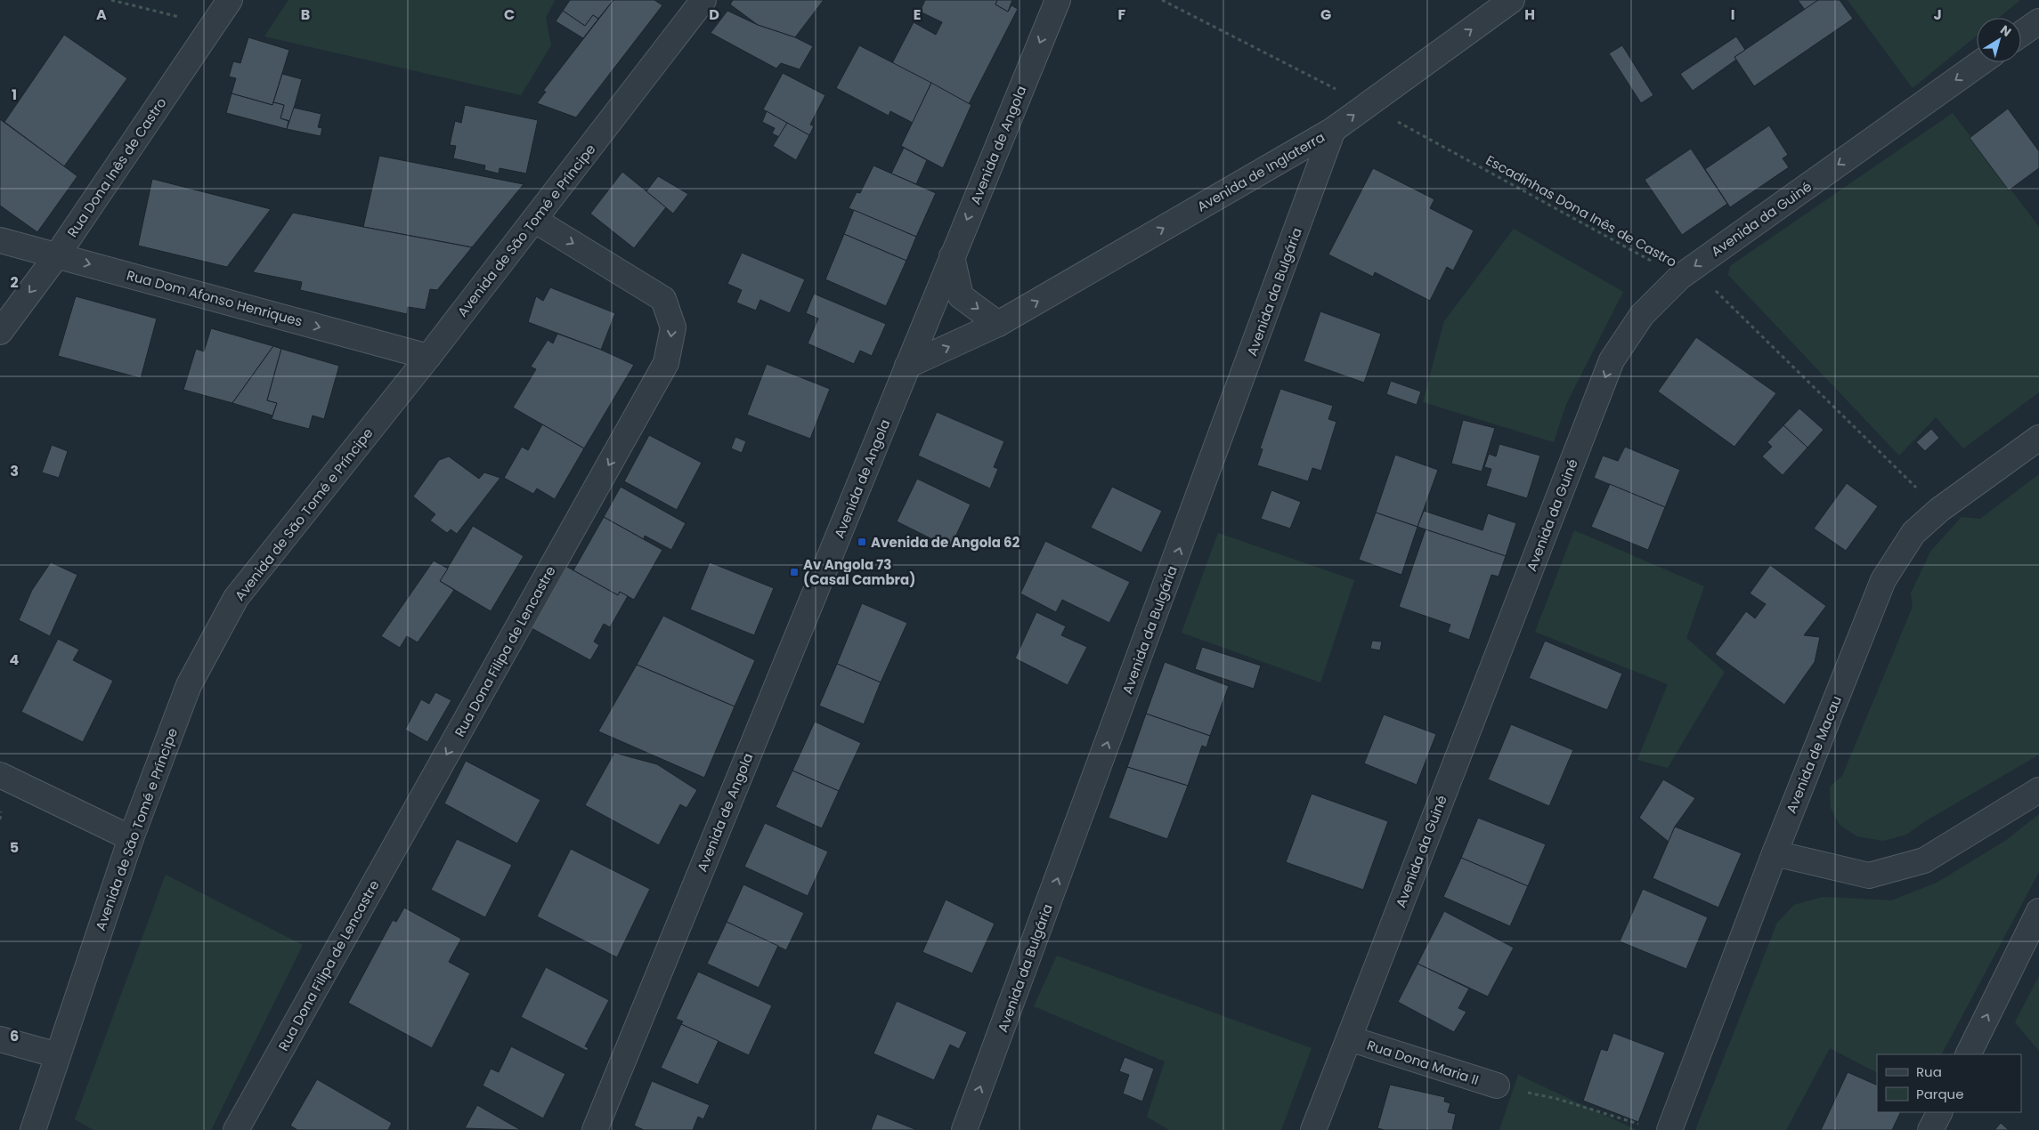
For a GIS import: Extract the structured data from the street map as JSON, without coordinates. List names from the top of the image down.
{
  "streets": {
    "street": [
      "Avenida de Angola",
      "Rua Dona Inês de Castro",
      "Avenida de Inglaterra",
      "Avenida da Guiné",
      "Avenida de São Tomé e Príncipe",
      "Avenida da Bulgária",
      "Rua Dom Afonso Henriques",
      "Rua Dona Filipa de Lencastre",
      "Avenida de Macau",
      "Rua Dona Maria II"
    ],
    "path": ["Escadinhas Dona Inês de Castro"]
  },
  "crossings": [
    ["Avenida de Angola", "Avenida de Inglaterra"],
    ["Rua Dona Inês de Castro", "Rua Dom Afonso Henriques"],
    ["Avenida de Inglaterra", "Escadinhas Dona Inês de Castro"],
    ["Avenida de Inglaterra", "Avenida da Bulgária"],
    ["Escadinhas Dona Inês de Castro", "Avenida da Guiné"],
    ["Escadinhas Dona Inês de Castro", "Avenida de Macau"],
    ["Avenida da Guiné", "Rua Dona Maria II"],
    ["Avenida de São Tomé e Príncipe", "Rua Dom Afonso Henriques"],
    ["Avenida de São Tomé e Príncipe", "Rua Dona Filipa de Lencastre"]
  ],
  "one_way": [
    "Avenida de Inglaterra",
    "Avenida da Guiné",
    "Avenida da Bulgária",
    "Rua Dom Afonso Henriques",
    "Rua Dona Filipa de Lencastre"
  ],
  "places": {
    "transit": ["Avenida de Angola 62", "Av Angola 73 (Casal Cambra)"]
  },
  "legend": ["Rua", "Parque"],
  "north": "top right",
  "grid": {
    "columns": [
      "A",
      "B",
      "C",
      "D",
      "E",
      "F",
      "G",
      "H",
      "I",
      "J"
    ],
    "rows": [
      "1",
      "2",
      "3",
      "4",
      "5",
      "6"
    ]
  }
}
